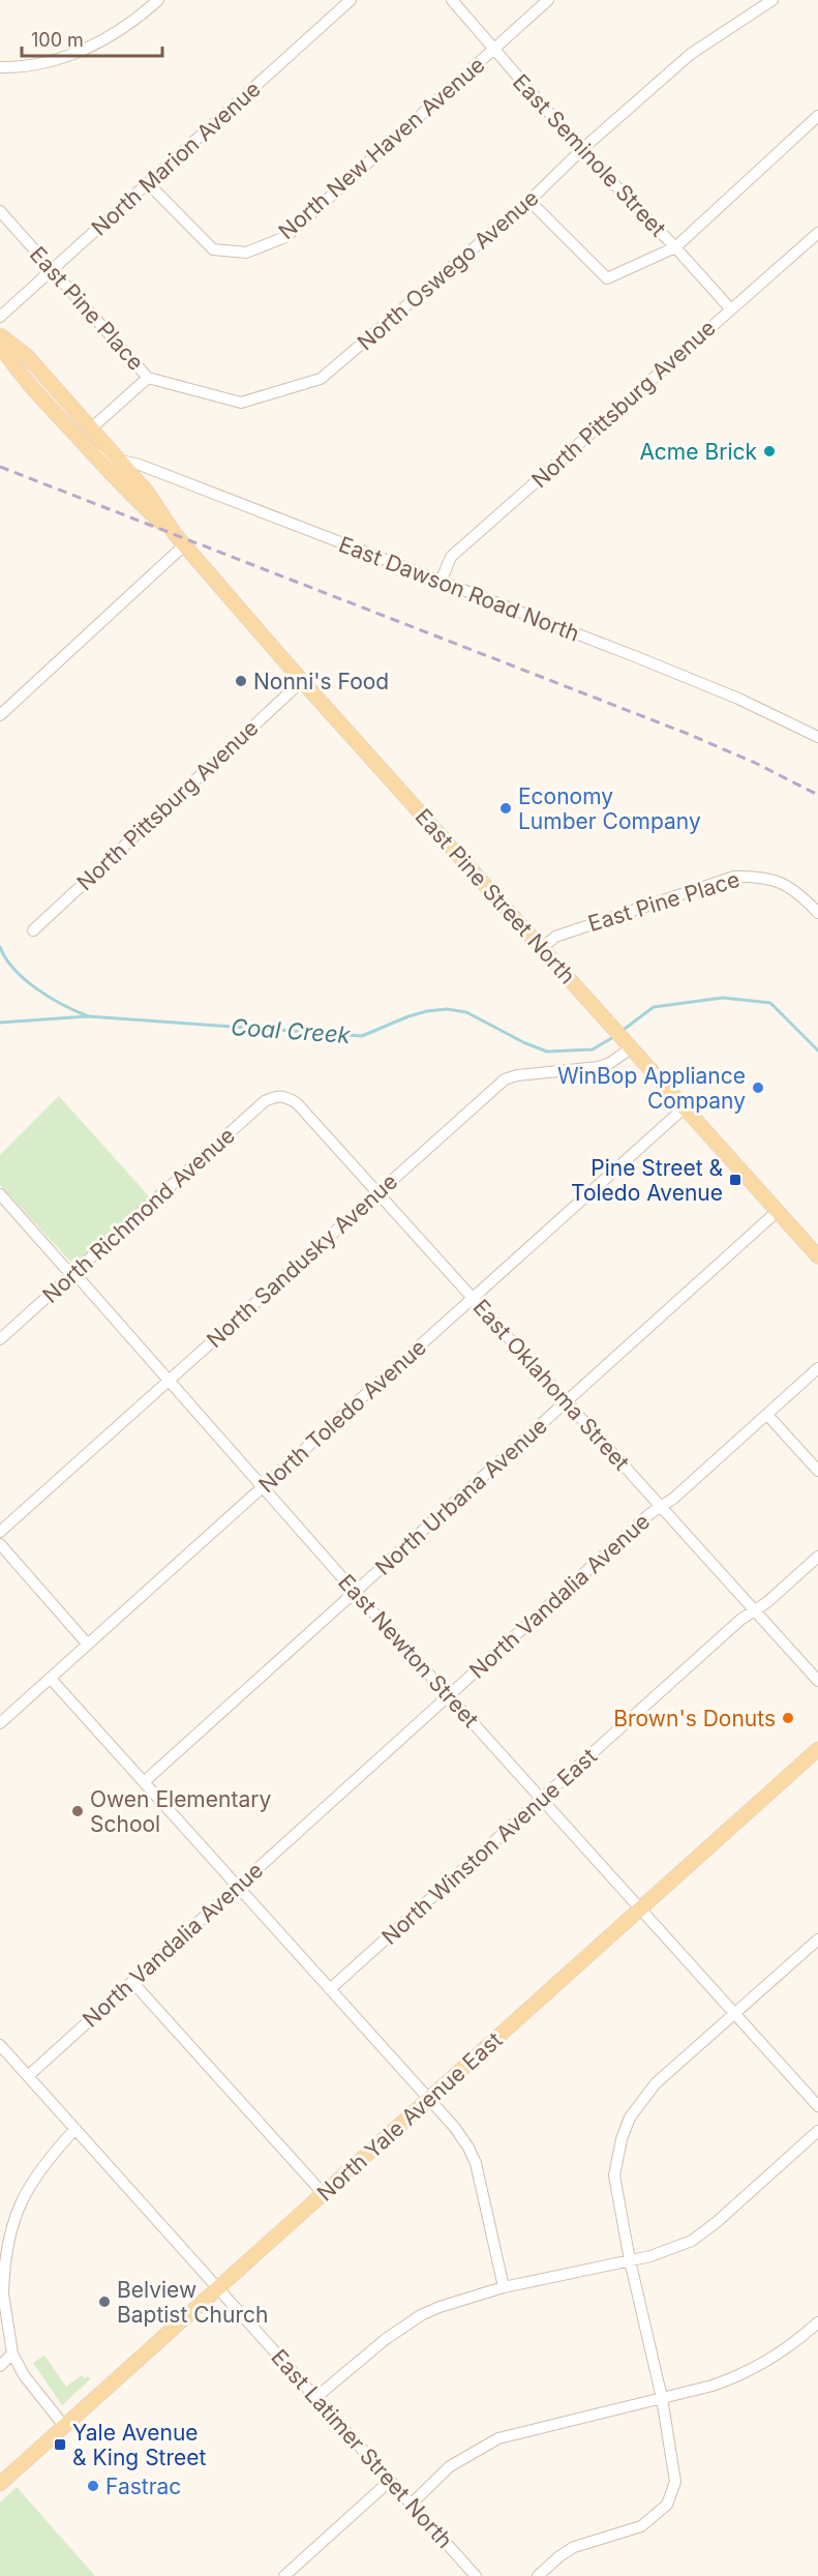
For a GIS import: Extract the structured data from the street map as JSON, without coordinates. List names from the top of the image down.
{
  "streets": {
    "main road": ["East Pine Street North", "North Yale Avenue East"],
    "street": [
      "North New Haven Avenue",
      "East Seminole Street",
      "North Marion Avenue",
      "North Oswego Avenue",
      "East Pine Place",
      "North Pittsburg Avenue",
      "East Dawson Road North",
      "North Richmond Avenue",
      "North Sandusky Avenue",
      "East Oklahoma Street",
      "North Toledo Avenue",
      "North Urbana Avenue",
      "North Vandalia Avenue",
      "East Newton Street",
      "North Winston Avenue East",
      "East Latimer Street North"
    ]
  },
  "crossings": [
    ["North New Haven Avenue", "East Seminole Street"],
    ["North New Haven Avenue", "North Marion Avenue"],
    ["East Seminole Street", "North Oswego Avenue"],
    ["East Seminole Street", "North Pittsburg Avenue"],
    ["North Marion Avenue", "East Pine Place"],
    ["North Oswego Avenue", "East Pine Place"],
    ["East Pine Place", "East Pine Street North"],
    ["North Pittsburg Avenue", "East Dawson Road North"],
    ["North Pittsburg Avenue", "East Pine Street North"],
    ["East Dawson Road North", "East Pine Street North"],
    ["East Pine Street North", "North Sandusky Avenue"],
    ["East Pine Street North", "North Toledo Avenue"],
    ["East Pine Street North", "North Urbana Avenue"],
    ["North Richmond Avenue", "East Oklahoma Street"],
    ["North Richmond Avenue", "East Newton Street"],
    ["North Sandusky Avenue", "East Oklahoma Street"],
    ["North Sandusky Avenue", "East Newton Street"],
    ["East Oklahoma Street", "North Toledo Avenue"],
    ["East Oklahoma Street", "North Urbana Avenue"],
    ["East Oklahoma Street", "North Vandalia Avenue"],
    ["East Oklahoma Street", "North Winston Avenue East"],
    ["North Toledo Avenue", "East Newton Street"],
    ["North Urbana Avenue", "East Newton Street"],
    ["North Vandalia Avenue", "East Newton Street"],
    ["North Vandalia Avenue", "East Latimer Street North"],
    ["East Newton Street", "North Winston Avenue East"],
    ["East Newton Street", "North Yale Avenue East"],
    ["North Yale Avenue East", "East Latimer Street North"]
  ],
  "water": ["Coal Creek"],
  "places": {
    "other": [
      "Acme Brick",
      "Nonni's Food",
      "Economy Lumber Company",
      "WinBop Appliance Company",
      "Brown's Donuts",
      "Owen Elementary School",
      "Belview Baptist Church",
      "Fastrac"
    ],
    "transit": ["Pine Street & Toledo Avenue", "Yale Avenue & King Street"]
  },
  "scale_bar": "100 m"
}
